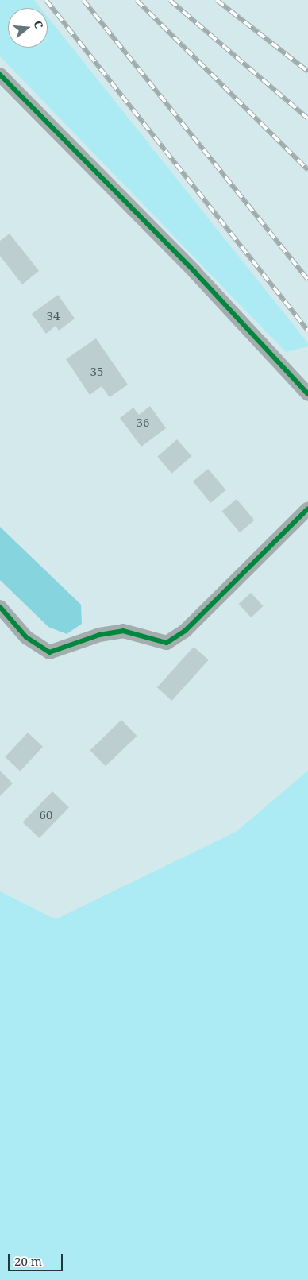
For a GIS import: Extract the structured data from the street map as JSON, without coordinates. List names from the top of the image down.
{
  "house_numbers": [
    "34",
    "35",
    "36",
    "60"
  ],
  "scale_bar": "20 m",
  "north": "right"
}
